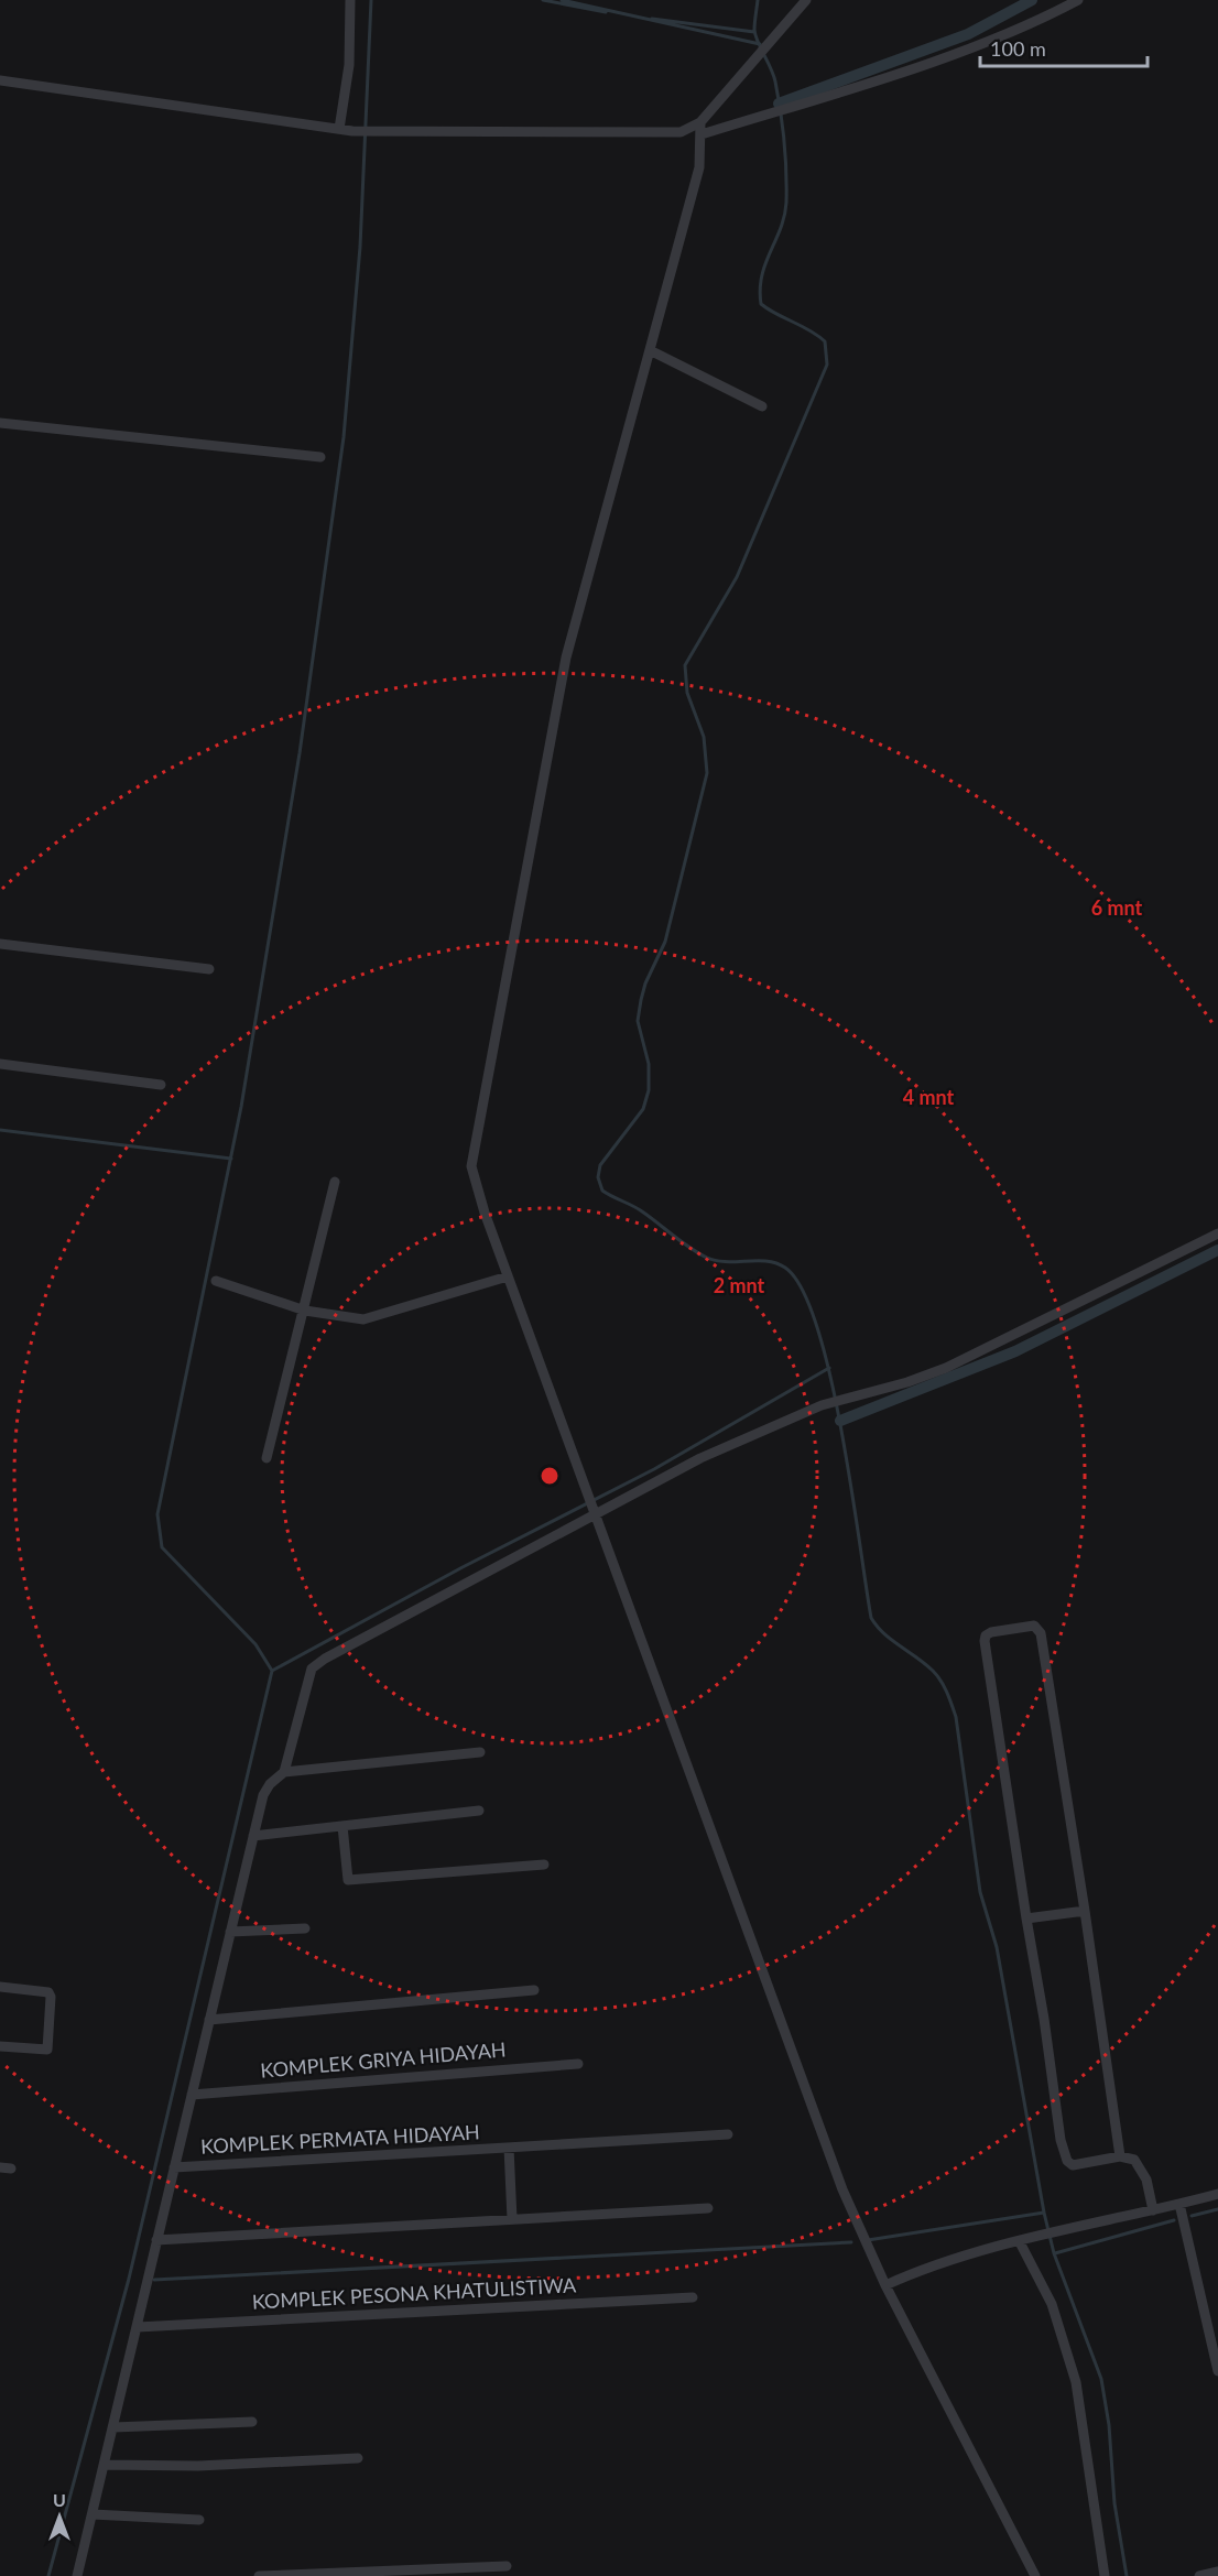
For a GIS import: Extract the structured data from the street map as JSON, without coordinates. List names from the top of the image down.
{
  "streets": {
    "street": ["KOMPLEK GRIYA HIDAYAH", "KOMPLEK PERMATA HIDAYAH", "KOMPLEK PESONA KHATULISTIWA"]
  },
  "scale_bar": "100 m",
  "north": "top",
  "rings": ["6 mnt", "4 mnt", "2 mnt"]
}
